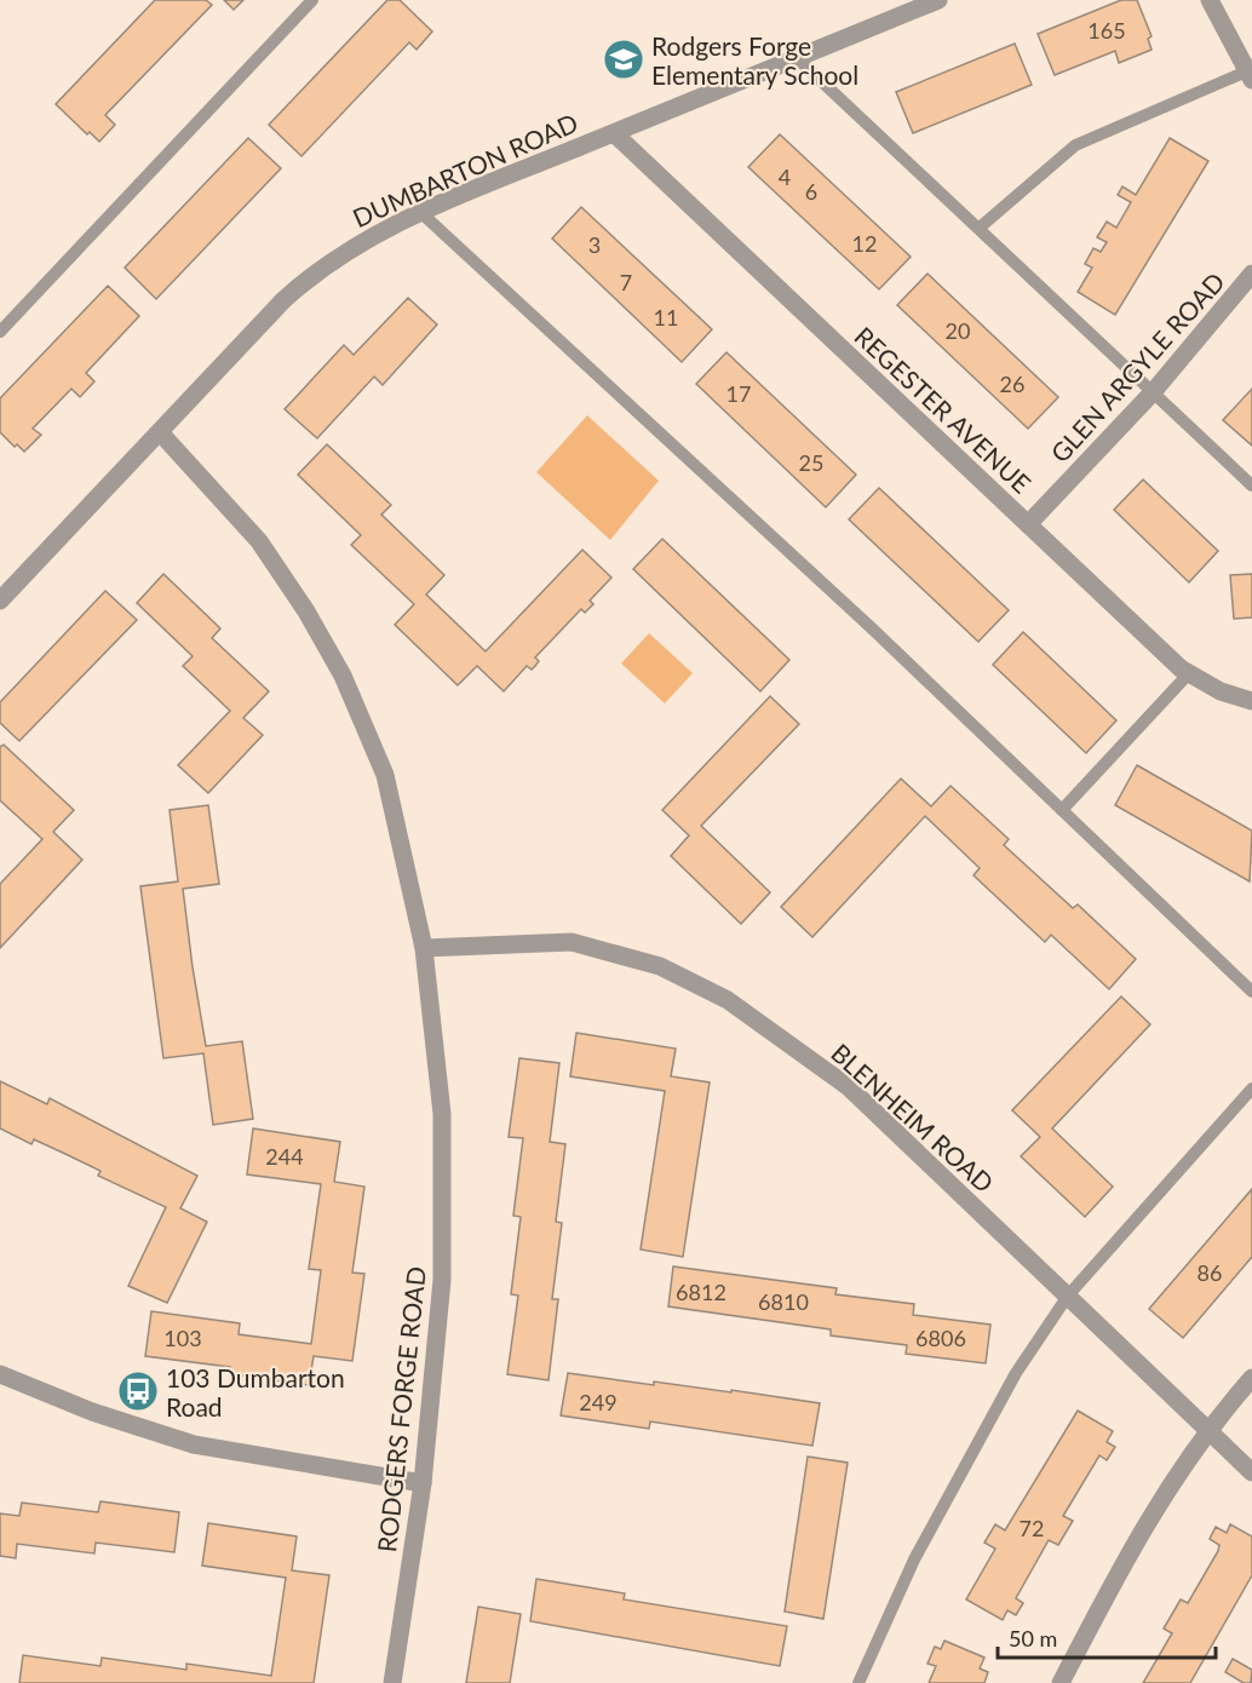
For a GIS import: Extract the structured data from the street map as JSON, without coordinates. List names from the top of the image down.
{
  "streets": {
    "street": [
      "DUMBARTON ROAD",
      "GLEN ARGYLE ROAD",
      "REGESTER AVENUE",
      "BLENHEIM ROAD",
      "RODGERS FORGE ROAD"
    ]
  },
  "crossings": [
    ["DUMBARTON ROAD", "REGESTER AVENUE"],
    ["DUMBARTON ROAD", "RODGERS FORGE ROAD"],
    ["GLEN ARGYLE ROAD", "REGESTER AVENUE"],
    ["BLENHEIM ROAD", "RODGERS FORGE ROAD"]
  ],
  "places": {
    "school or university": ["Rodgers Forge Elementary School"],
    "bus stop": ["103 Dumbarton Road"]
  },
  "house_numbers": [
    "165",
    "4",
    "6",
    "12",
    "3",
    "7",
    "11",
    "20",
    "26",
    "17",
    "25",
    "244",
    "86",
    "6812",
    "6810",
    "103",
    "6806",
    "249",
    "72"
  ],
  "scale_bar": "50 m"
}
